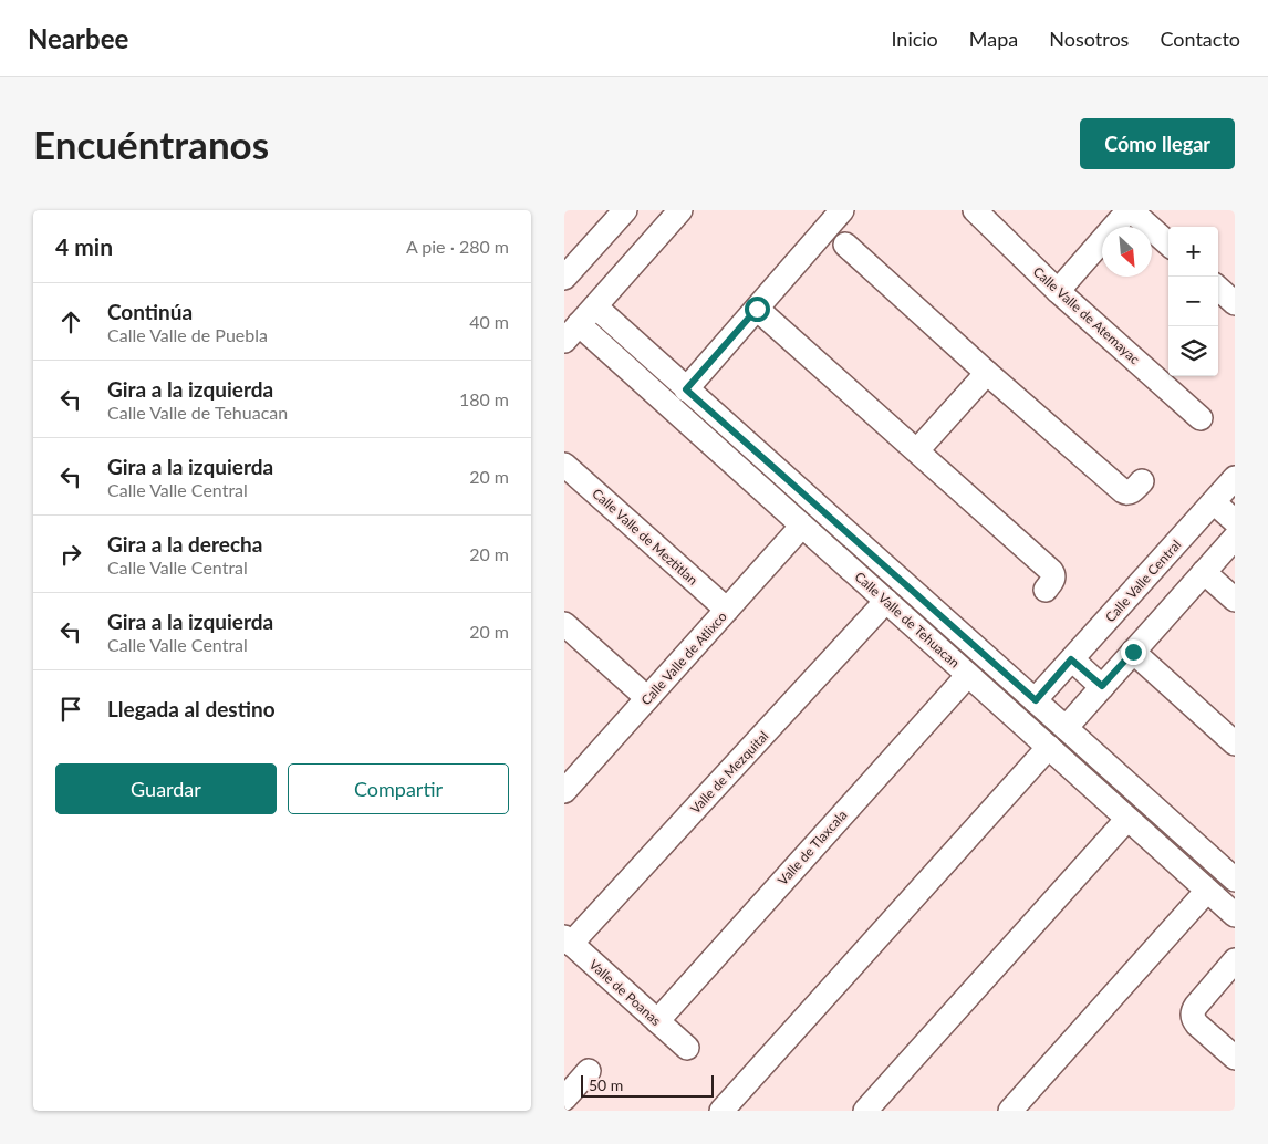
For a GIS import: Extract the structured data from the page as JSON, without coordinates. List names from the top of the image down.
{
  "streets": {
    "street": [
      "Calle Valle de Atemayac",
      "Calle Valle de Meztitlan",
      "Calle Valle Central",
      "Calle Valle de Tehuacan",
      "Calle Valle de Atlixco",
      "Valle de Mezquital",
      "Valle de Tlaxcala",
      "Valle de Poanas"
    ]
  },
  "crossings": [
    ["Calle Valle de Meztitlan", "Calle Valle de Atlixco"],
    ["Calle Valle Central", "Calle Valle de Tehuacan"],
    ["Calle Valle de Tehuacan", "Calle Valle de Atlixco"],
    ["Calle Valle de Tehuacan", "Valle de Mezquital"],
    ["Calle Valle de Tehuacan", "Valle de Tlaxcala"],
    ["Valle de Mezquital", "Valle de Poanas"],
    ["Valle de Tlaxcala", "Valle de Poanas"]
  ],
  "scale_bar": "50 m",
  "north": "bottom right",
  "page": {
    "header": "Nearbee",
    "nav": [
      "Inicio",
      "Mapa",
      "Nosotros",
      "Contacto"
    ],
    "buttons": [
      "Cómo llegar",
      ["Guardar", "Compartir"]
    ],
    "title": "Encuéntranos",
    "heading": ["4 min", "A pie · 280 m"],
    "map_buttons": ["+", "−"],
    "list": [
      ["Continúa", "Calle Valle de Puebla", "40 m"],
      ["Gira a la izquierda", "Calle Valle de Tehuacan", "180 m"],
      ["Gira a la izquierda", "Calle Valle Central", "20 m"],
      ["Gira a la derecha", "Calle Valle Central", "20 m"],
      ["Gira a la izquierda", "Calle Valle Central", "20 m"],
      "Llegada al destino"
    ],
    "scale": "50 m"
  }
}
